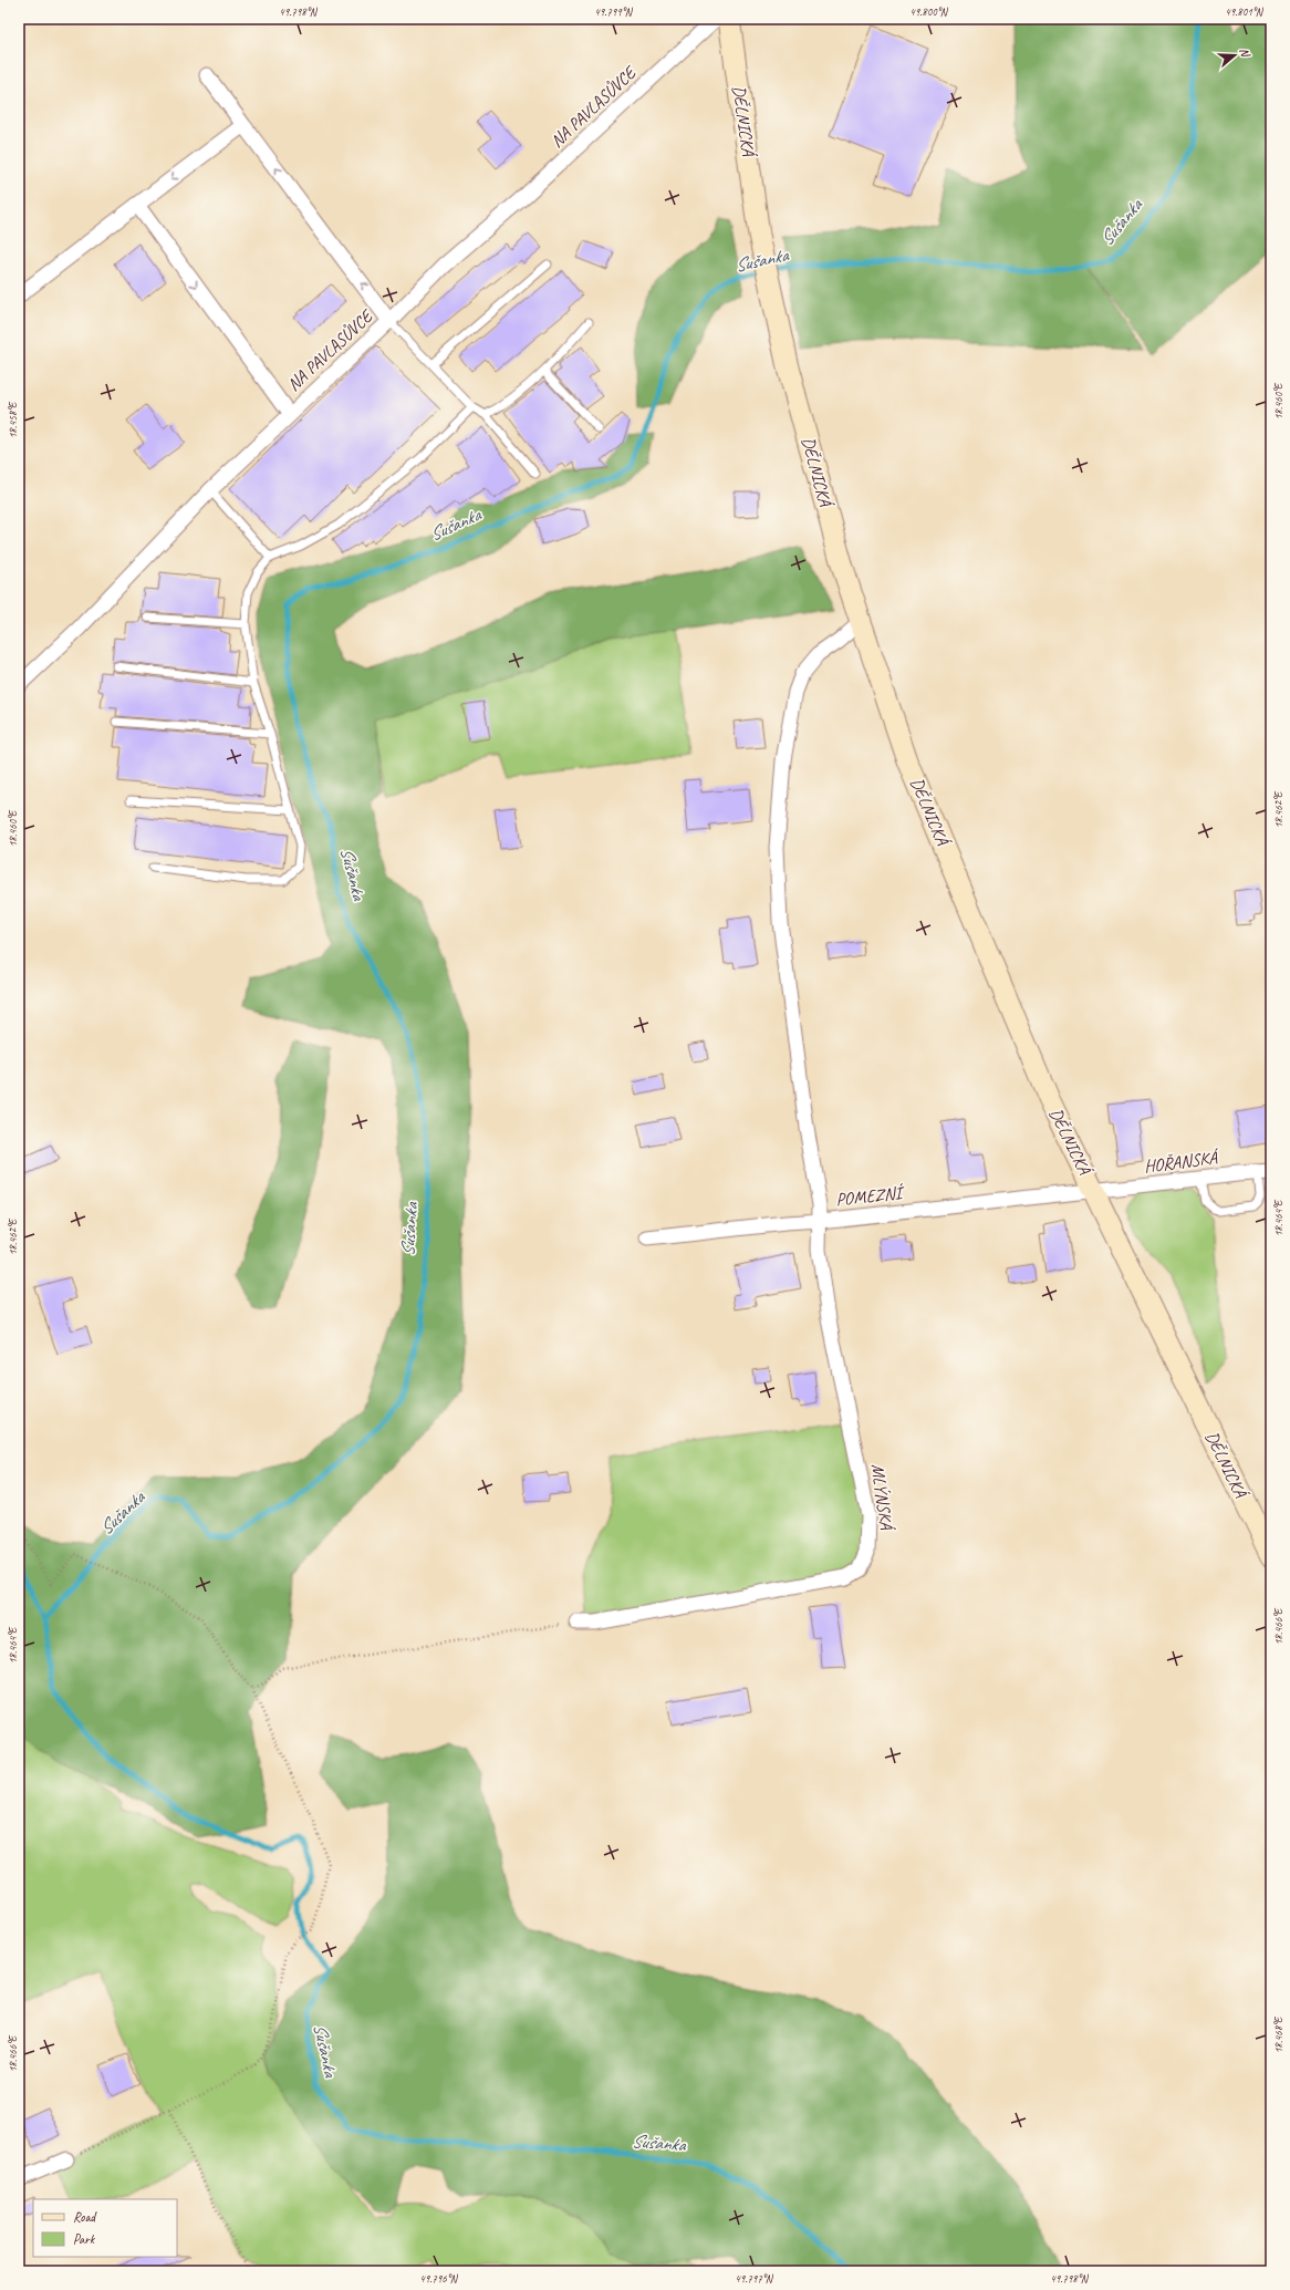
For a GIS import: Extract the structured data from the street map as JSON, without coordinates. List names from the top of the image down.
{
  "streets": {
    "main road": ["DĚLNICKÁ"],
    "street": [
      "NA PAVLASŮVCE",
      "HOŘANSKÁ",
      "POMEZNÍ",
      "MLÝNSKÁ"
    ]
  },
  "crossings": [
    ["DĚLNICKÁ", "HOŘANSKÁ"],
    ["DĚLNICKÁ", "POMEZNÍ"],
    ["DĚLNICKÁ", "MLÝNSKÁ"],
    ["HOŘANSKÁ", "POMEZNÍ"],
    ["POMEZNÍ", "MLÝNSKÁ"]
  ],
  "water": ["Sušanka"],
  "legend": ["Road", "Park"],
  "north": "right",
  "coordinates": [
    "49.798°N",
    "49.799°N",
    "49.800°N",
    "49.801°N",
    "18.460°E",
    "18.458°E",
    "18.462°E",
    "18.464°E",
    "18.466°E",
    "18.468°E",
    "49.796°N",
    "49.797°N"
  ]
}
